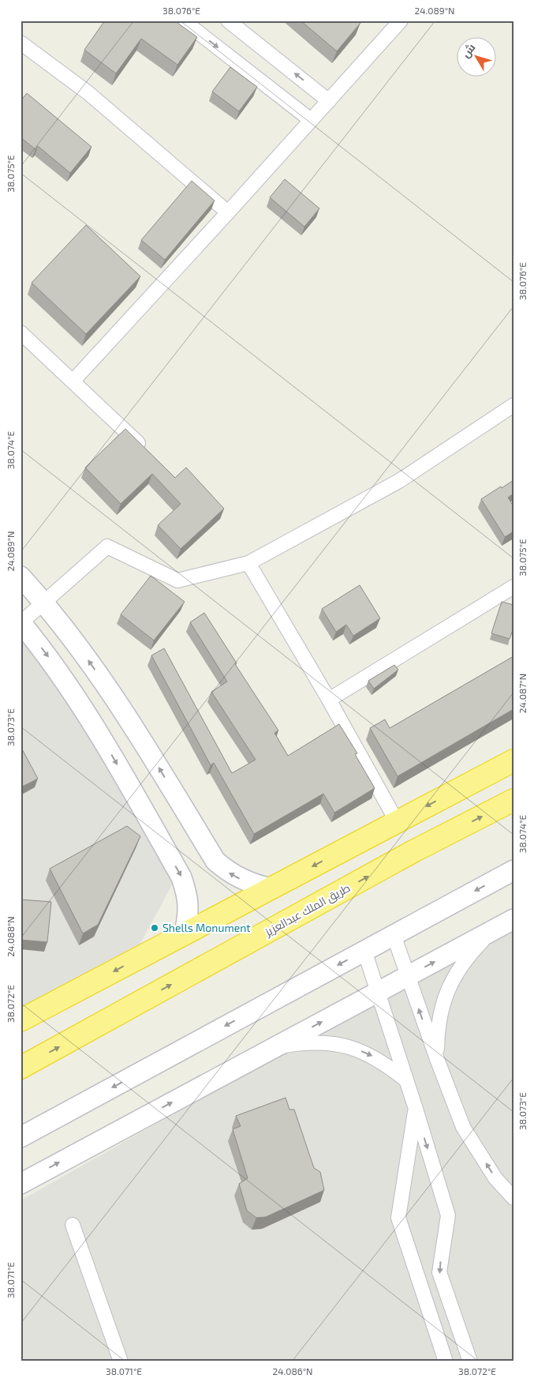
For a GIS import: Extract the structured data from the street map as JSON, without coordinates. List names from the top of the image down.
{
  "streets": {
    "highway": ["طريق الملك عبدالعزيز"]
  },
  "places": ["Shells Monument"],
  "north": "top left",
  "coordinates": [
    "38.076°E",
    "24.089°N",
    "38.075°E",
    "38.074°E",
    "24.087°N",
    "38.073°E",
    "24.088°N",
    "38.072°E",
    "38.071°E",
    "24.086°N"
  ]
}
